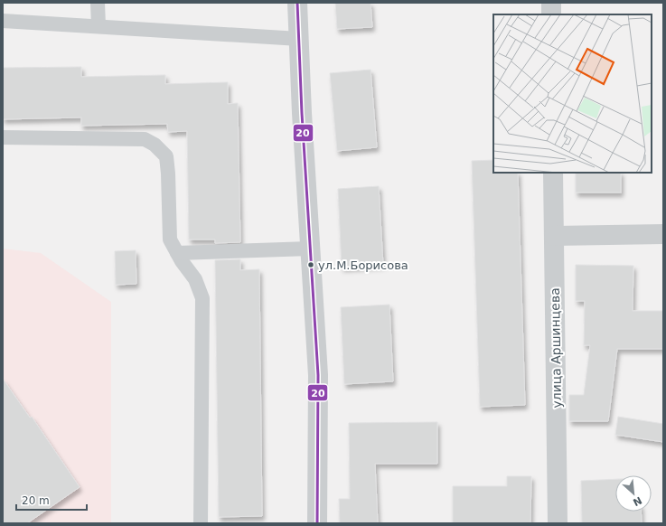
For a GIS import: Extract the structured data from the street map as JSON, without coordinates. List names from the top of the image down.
{
  "streets": {
    "street": ["улица Аршинцева"]
  },
  "places": ["ул.М.Борисова"],
  "lines": ["transit line 20"],
  "scale_bar": "20 m",
  "north": "bottom right"
}
